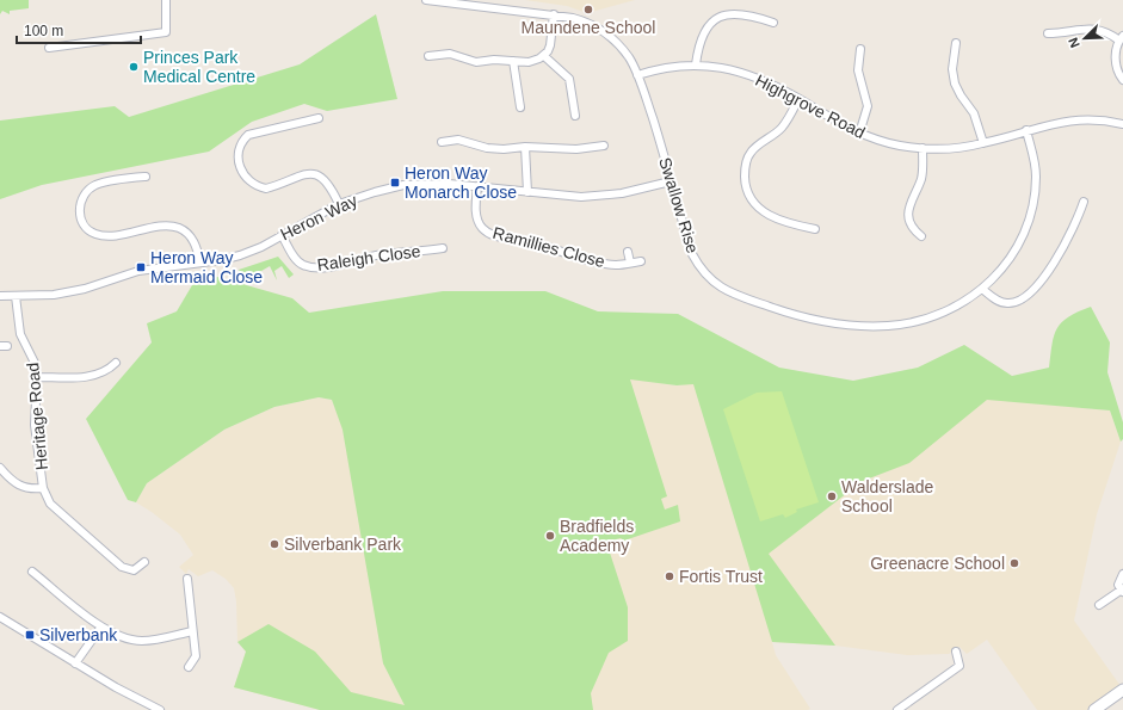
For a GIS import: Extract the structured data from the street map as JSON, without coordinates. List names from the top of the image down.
{
  "streets": {
    "street": [
      "Highgrove Road",
      "Swallow Rise",
      "Heron Way",
      "Ramillies Close",
      "Raleigh Close",
      "Heritage Road"
    ]
  },
  "crossings": [
    ["Highgrove Road", "Swallow Rise"],
    ["Swallow Rise", "Heron Way"],
    ["Heron Way", "Ramillies Close"],
    ["Heron Way", "Raleigh Close"],
    ["Heron Way", "Heritage Road"]
  ],
  "places": {
    "other": [
      "Maundene School",
      "Princes Park Medical Centre",
      "Walderslade School",
      "Bradfields Academy",
      "Silverbank Park",
      "Greenacre School",
      "Fortis Trust"
    ],
    "transit": ["Heron Way Monarch Close", "Heron Way Mermaid Close", "Silverbank"]
  },
  "scale_bar": "100 m",
  "north": "bottom left"
}
